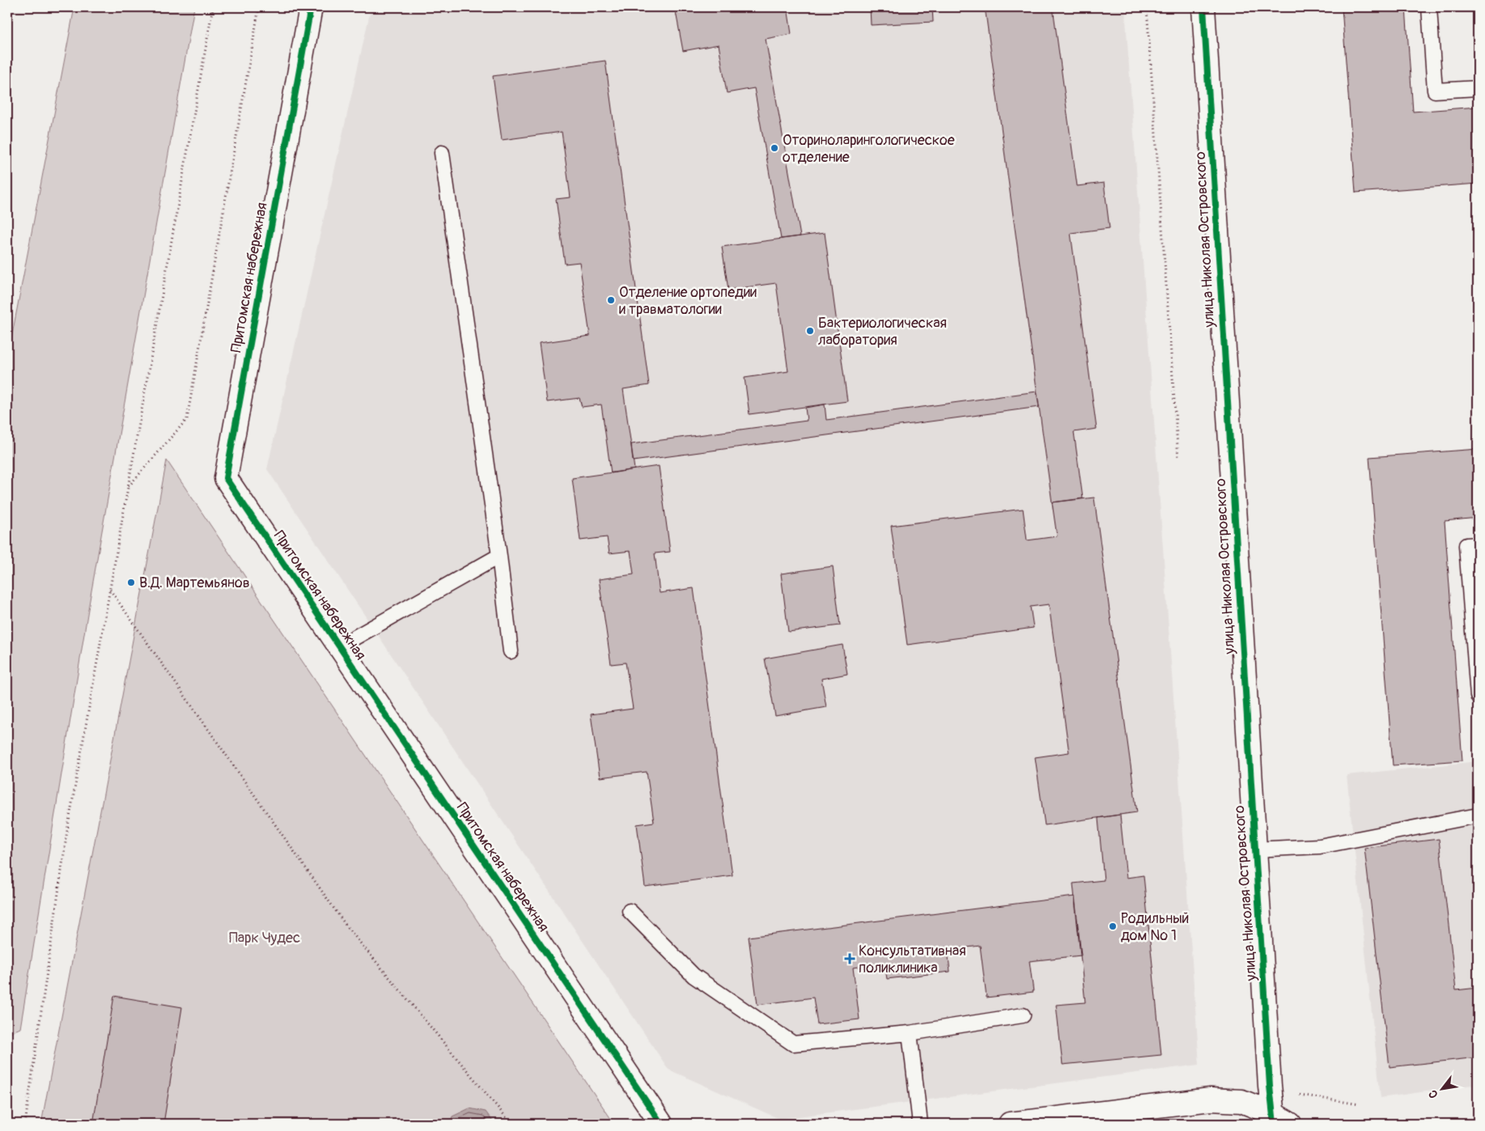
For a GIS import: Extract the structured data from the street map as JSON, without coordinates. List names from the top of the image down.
{
  "streets": {
    "street": ["улица Николая Островского", "Притомская набережная"]
  },
  "parks": ["Парк Чудес"],
  "places": {
    "other": [
      "Оториноларингологическое отделение",
      "Отделение ортопедии и травматологии",
      "Бактериологическая лаборатория",
      "В.Д. Мартемьянов",
      "Родильный дом № 1"
    ],
    "health": ["Консультативная поликлиника"]
  },
  "north": "bottom left"
}
